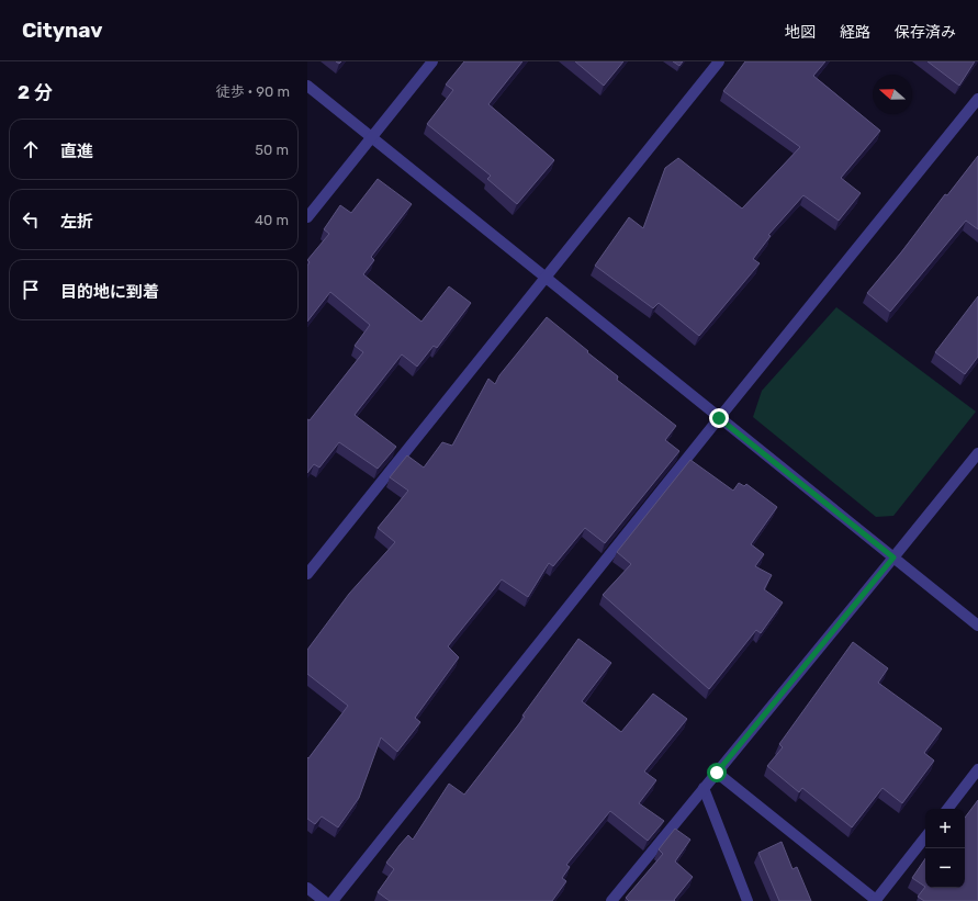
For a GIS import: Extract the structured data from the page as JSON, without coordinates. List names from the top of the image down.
{
  "north": "left",
  "page": {
    "header": "Citynav",
    "nav": ["地図", "経路", "保存済み"],
    "heading": ["2 分", "徒歩 · 90 m"],
    "list": [
      ["直進", "50 m"],
      ["左折", "40 m"],
      "目的地に到着"
    ],
    "map_buttons": ["+", "−"]
  }
}
